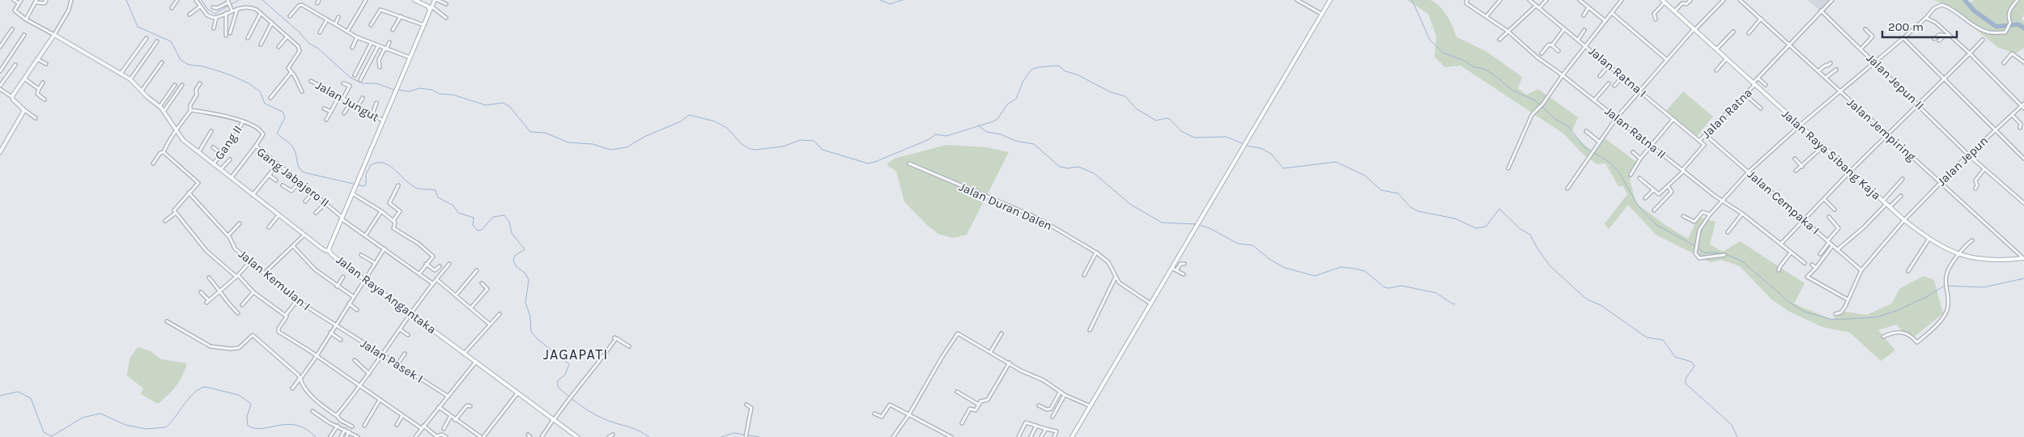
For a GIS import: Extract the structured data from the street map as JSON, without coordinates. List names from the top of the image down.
{
  "streets": {
    "main road": ["Jalan Raya Sibang Kaja", "Jalan Raya Angantaka"],
    "street": [
      "Jalan Ratna I",
      "Jalan Jepun II",
      "Jalan Jungut",
      "Jalan Ratna",
      "Jalan Jempiring",
      "Jalan Ratna II",
      "Gang II",
      "Jalan Jepun",
      "Gang Jabajero II",
      "Jalan Cempaka I",
      "Jalan Duran Dalen",
      "Jalan Kemulan I",
      "Jalan Pasek I"
    ]
  },
  "crossings": [
    ["Jalan Ratna I", "Jalan Ratna"],
    ["Jalan Ratna I", "Jalan Ratna II"],
    ["Jalan Jepun II", "Jalan Ratna"],
    ["Jalan Jepun II", "Jalan Jepun"],
    ["Jalan Jungut", "Jalan Raya Angantaka"],
    ["Jalan Ratna", "Jalan Jempiring"],
    ["Jalan Ratna", "Jalan Raya Sibang Kaja"],
    ["Jalan Ratna", "Jalan Cempaka I"],
    ["Jalan Jempiring", "Jalan Raya Sibang Kaja"],
    ["Jalan Jempiring", "Jalan Jepun"],
    ["Jalan Raya Sibang Kaja", "Jalan Jepun"],
    ["Jalan Jepun", "Jalan Cempaka I"],
    ["Gang Jabajero II", "Jalan Raya Angantaka"],
    ["Jalan Kemulan I", "Jalan Pasek I"]
  ],
  "districts": ["JAGAPATI"],
  "scale_bar": "200 m"
}
